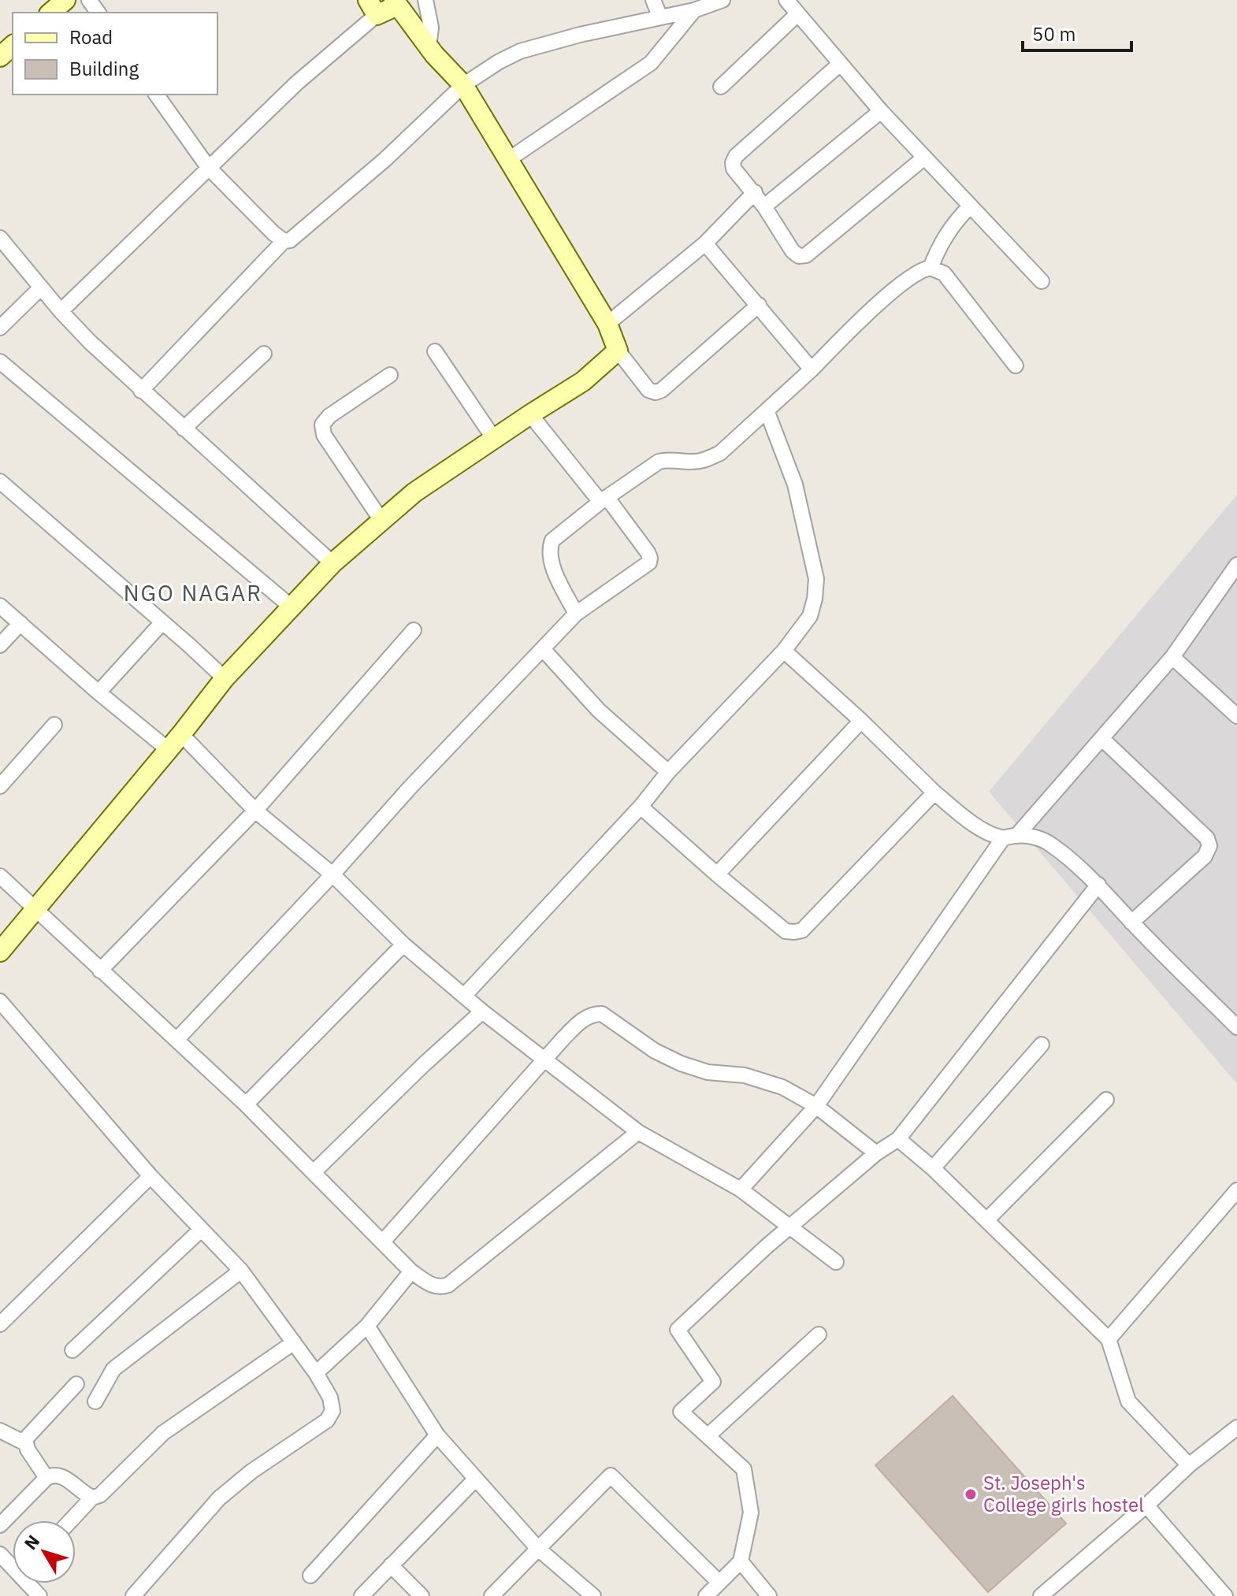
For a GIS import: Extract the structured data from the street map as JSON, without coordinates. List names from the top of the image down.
{
  "districts": ["NGO NAGAR"],
  "places": ["St. Joseph's College girls hostel"],
  "legend": ["Road", "Building"],
  "scale_bar": "50 m",
  "north": "top left"
}
